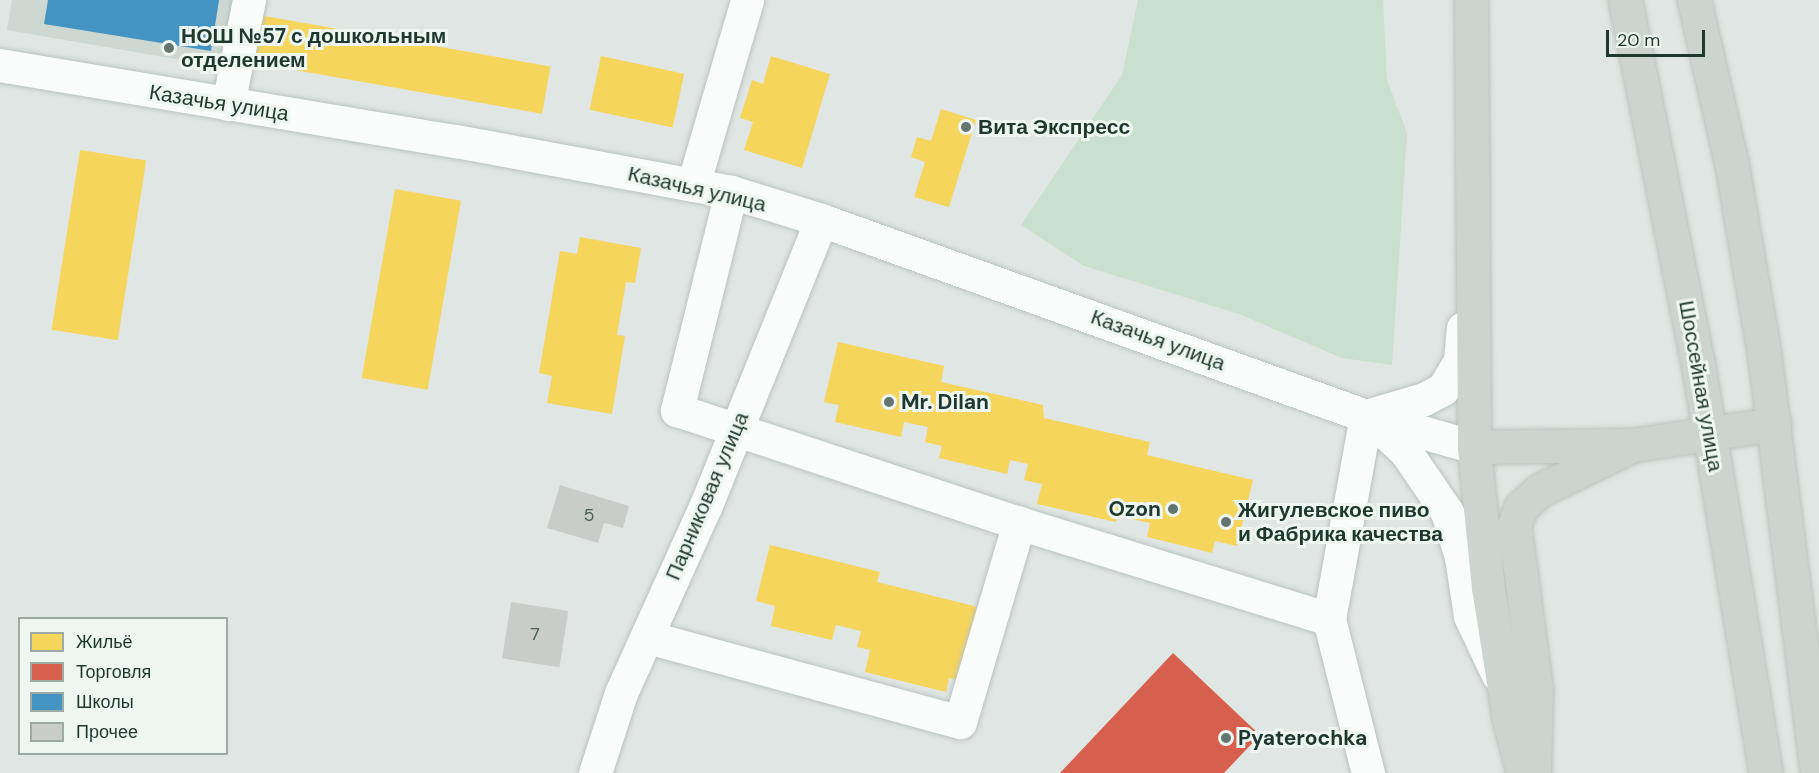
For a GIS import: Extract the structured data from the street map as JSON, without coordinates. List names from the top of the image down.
{
  "streets": {
    "main road": ["Казачья улица", "Шоссейная улица"],
    "street": ["Парниковая улица"]
  },
  "crossings": [
    ["Казачья улица", "Шоссейная улица"],
    ["Казачья улица", "Парниковая улица"]
  ],
  "places": [
    "НОШ №57 с дошкольным отделением",
    "Вита Экспресс",
    "Mr. Dilan",
    "Ozon",
    "Жигулевское пиво и Фабрика качества",
    "Pyaterochka"
  ],
  "house_numbers": ["5", "7"],
  "legend": [
    "Жильё",
    "Торговля",
    "Школы",
    "Прочее"
  ],
  "scale_bar": "20 m"
}
